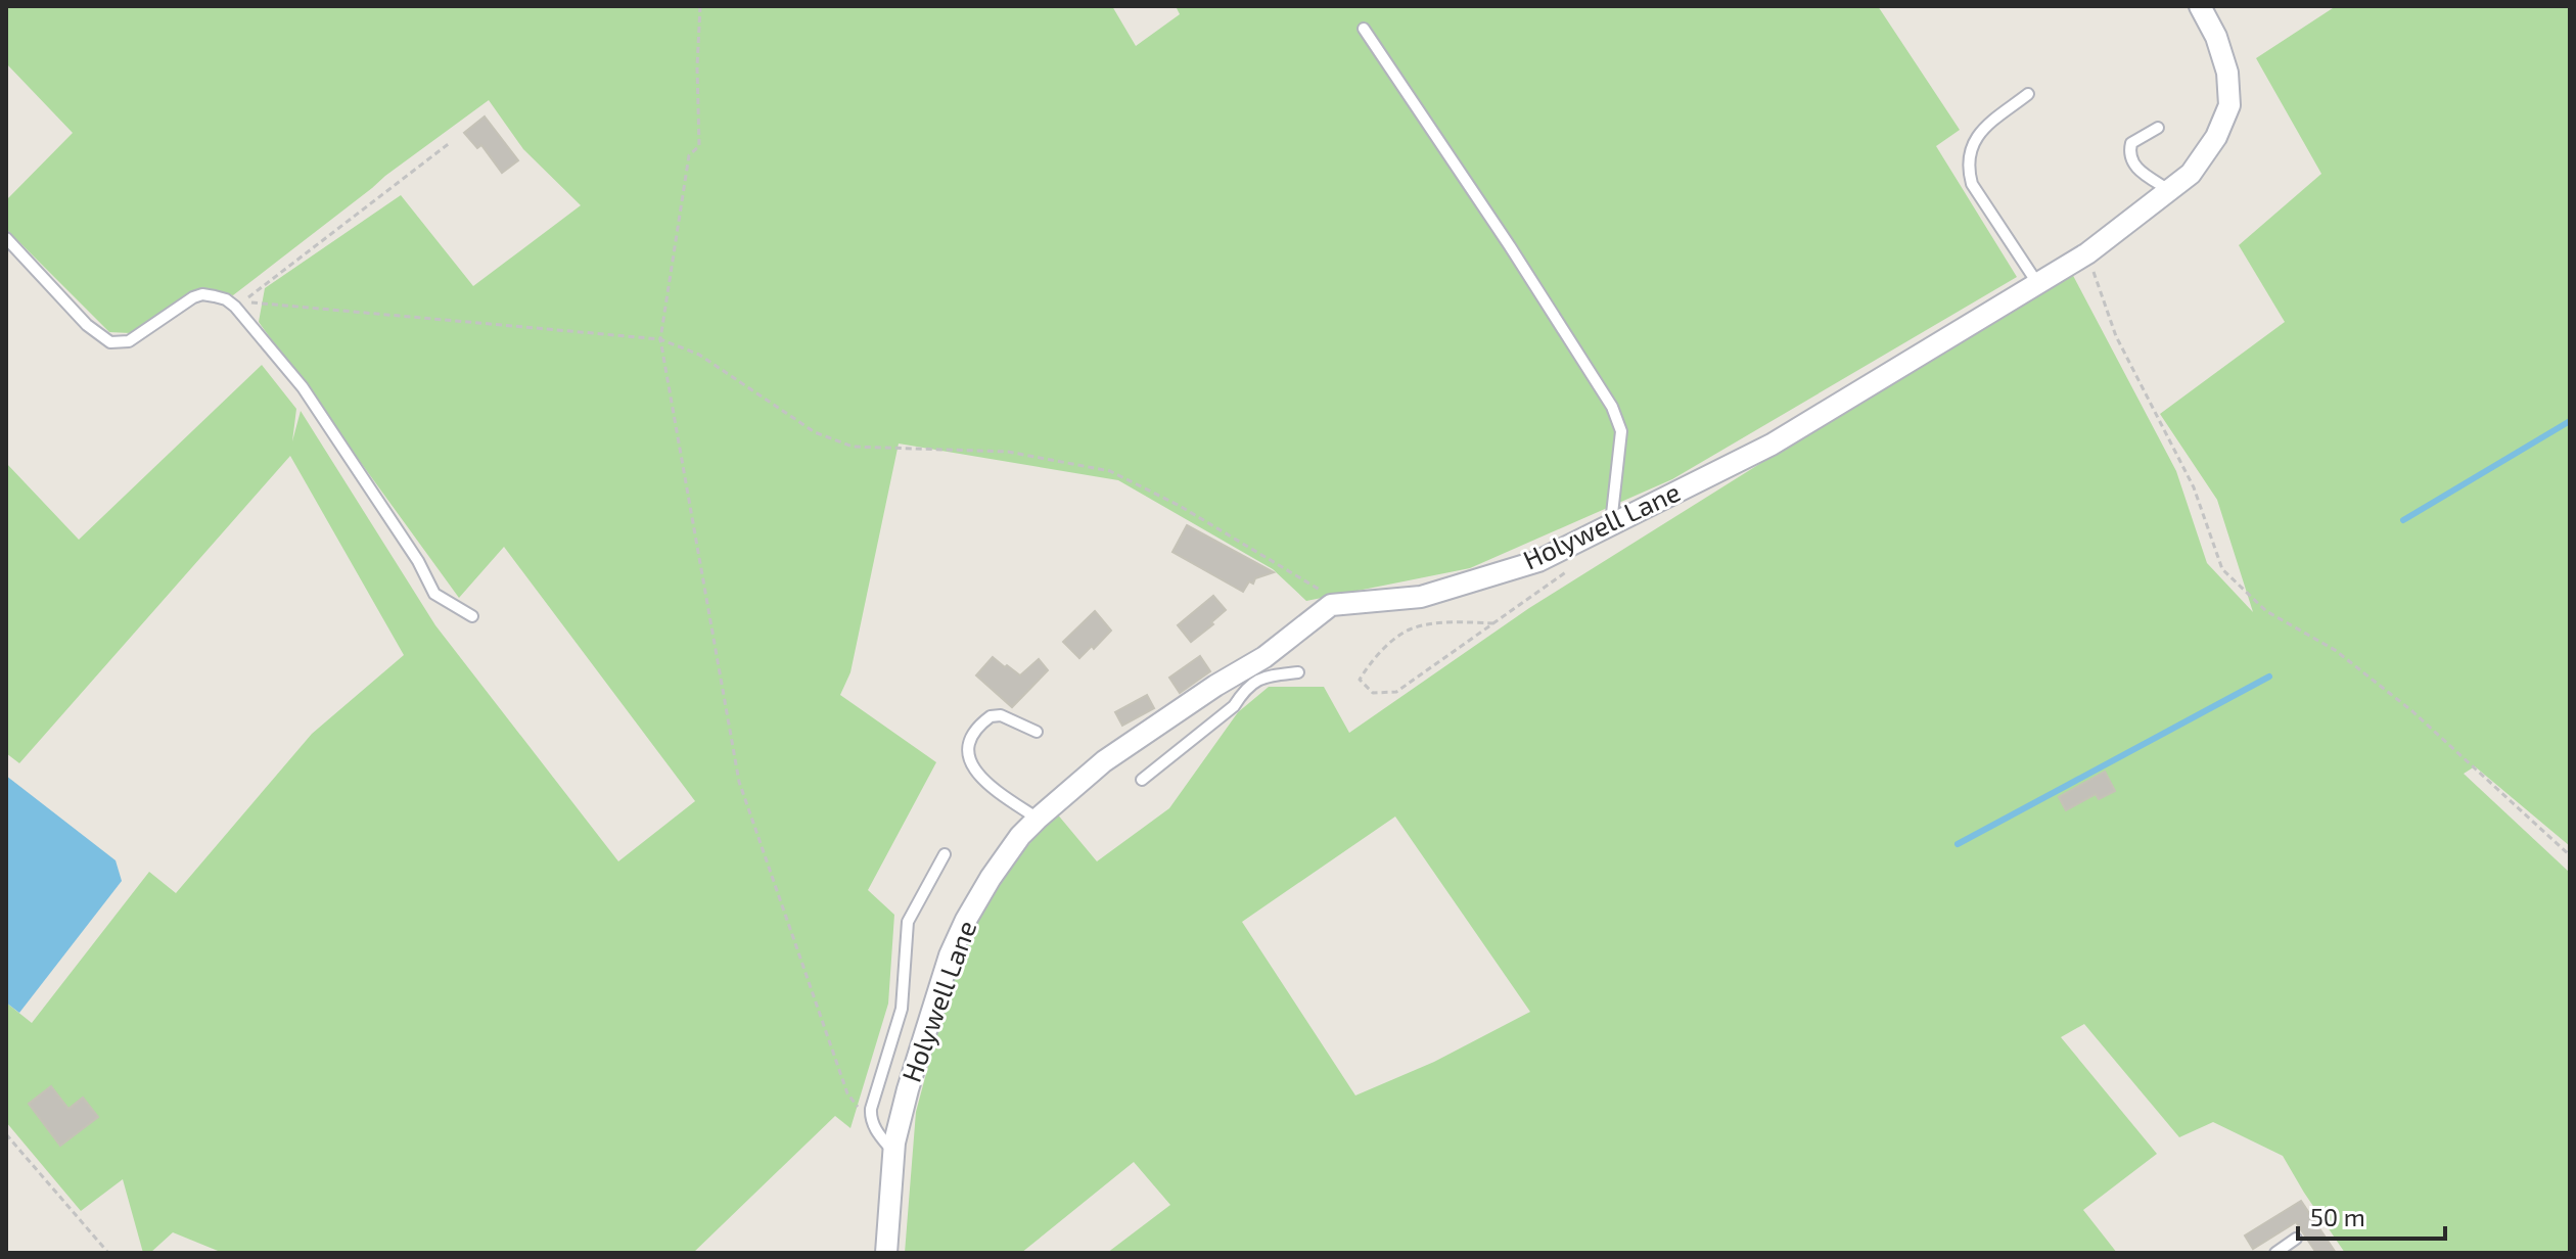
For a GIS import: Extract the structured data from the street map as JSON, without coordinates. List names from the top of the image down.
{
  "streets": {
    "street": ["Holywell Lane"]
  },
  "scale_bar": "50 m"
}
